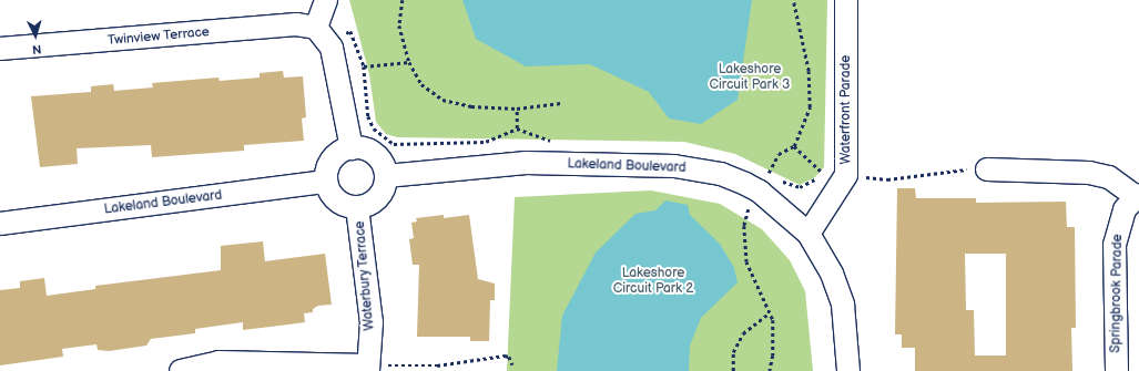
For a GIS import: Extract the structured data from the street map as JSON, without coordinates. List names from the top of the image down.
{
  "streets": {
    "street": [
      "Twinview Terrace",
      "Waterfront Parade",
      "Lakeland Boulevard",
      "Waterbury Terrace",
      "Springbrook Parade"
    ]
  },
  "crossings": [
    ["Waterfront Parade", "Lakeland Boulevard"],
    ["Lakeland Boulevard", "Waterbury Terrace"]
  ],
  "parks": ["Lakeshore Circuit Park 3", "Lakeshore Circuit Park 2"],
  "north": "bottom"
}
